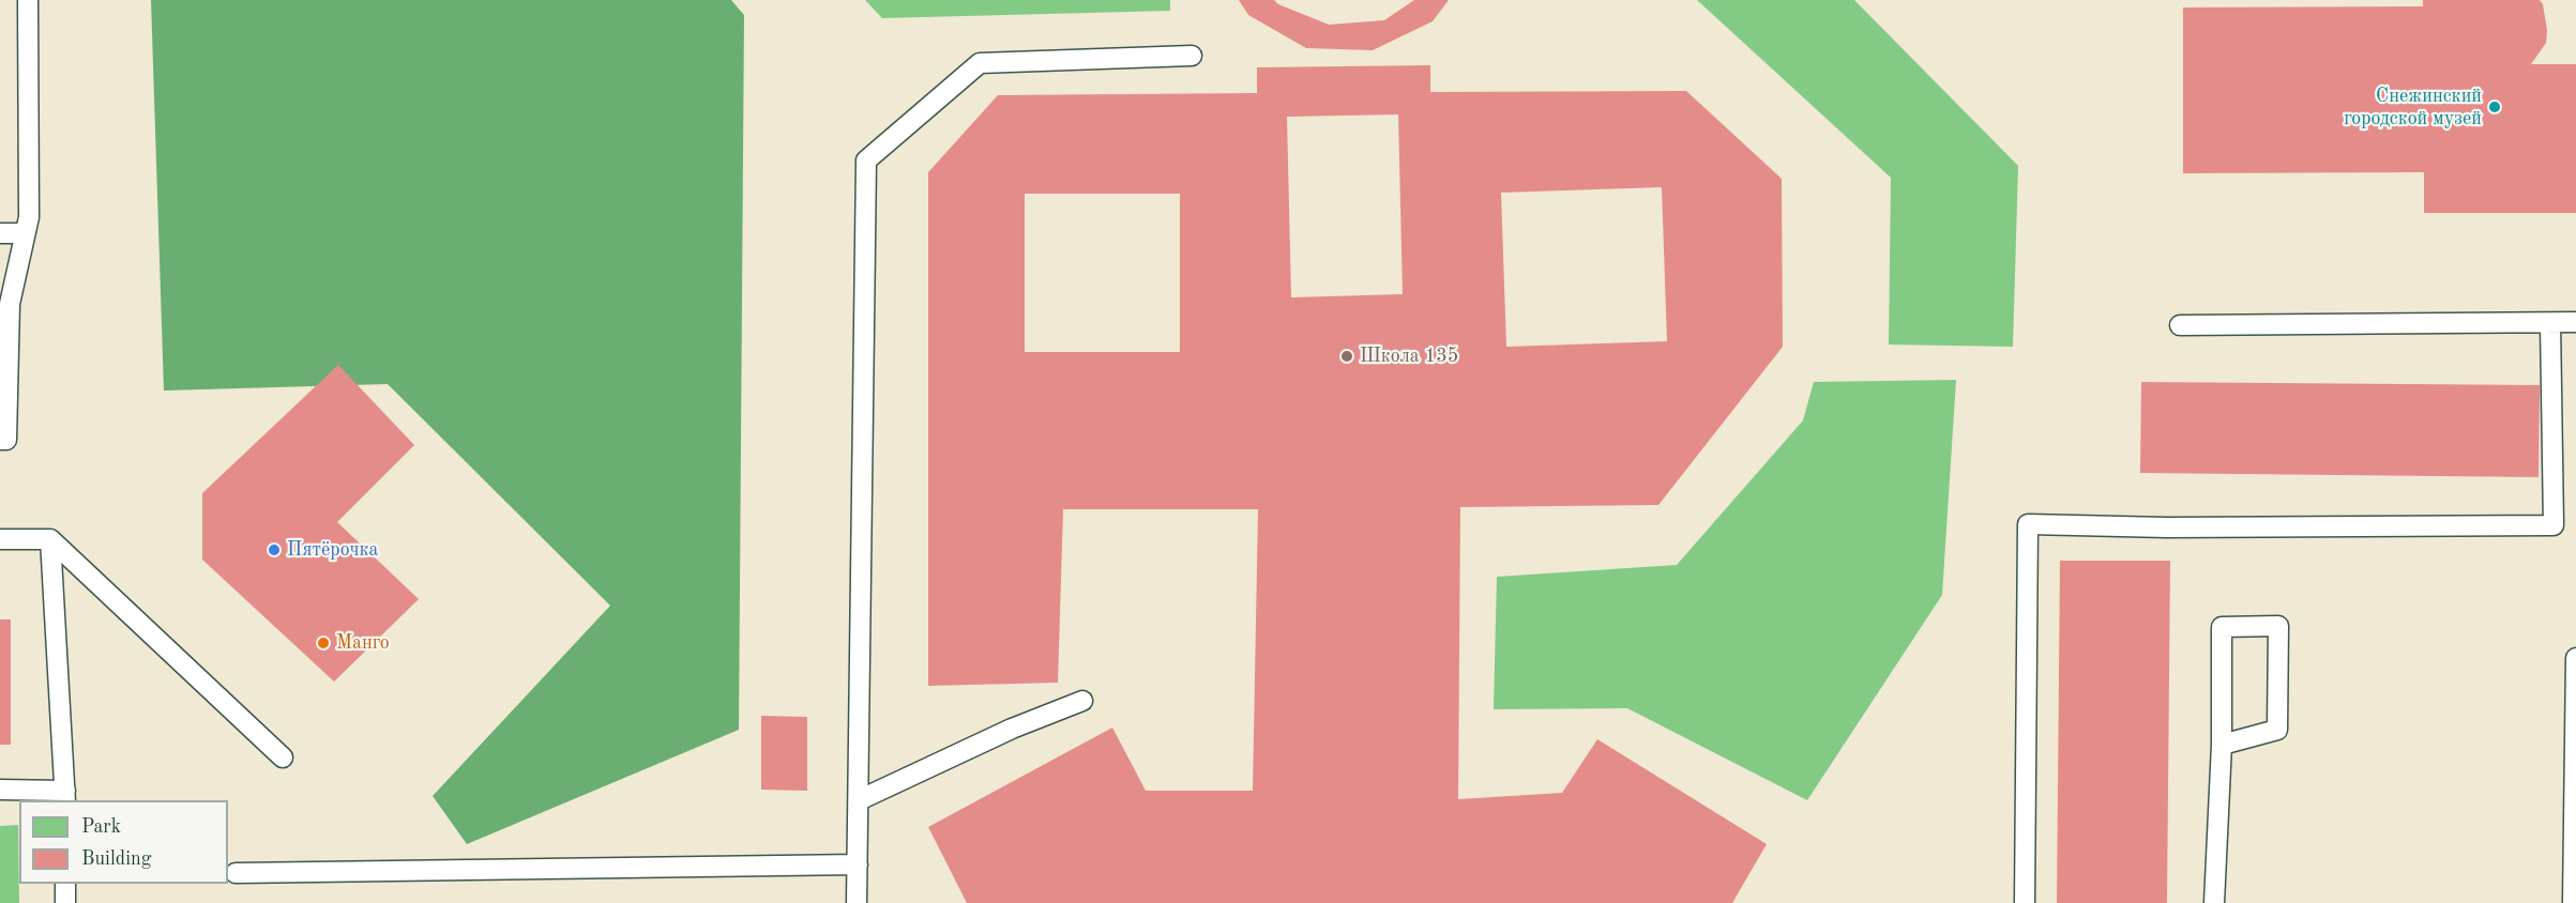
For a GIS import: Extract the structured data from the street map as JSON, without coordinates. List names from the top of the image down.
{
  "places": [
    "Снежинский городской музей",
    "Школа 135",
    "Пятёрочка",
    "Манго"
  ],
  "legend": ["Park", "Building"]
}
